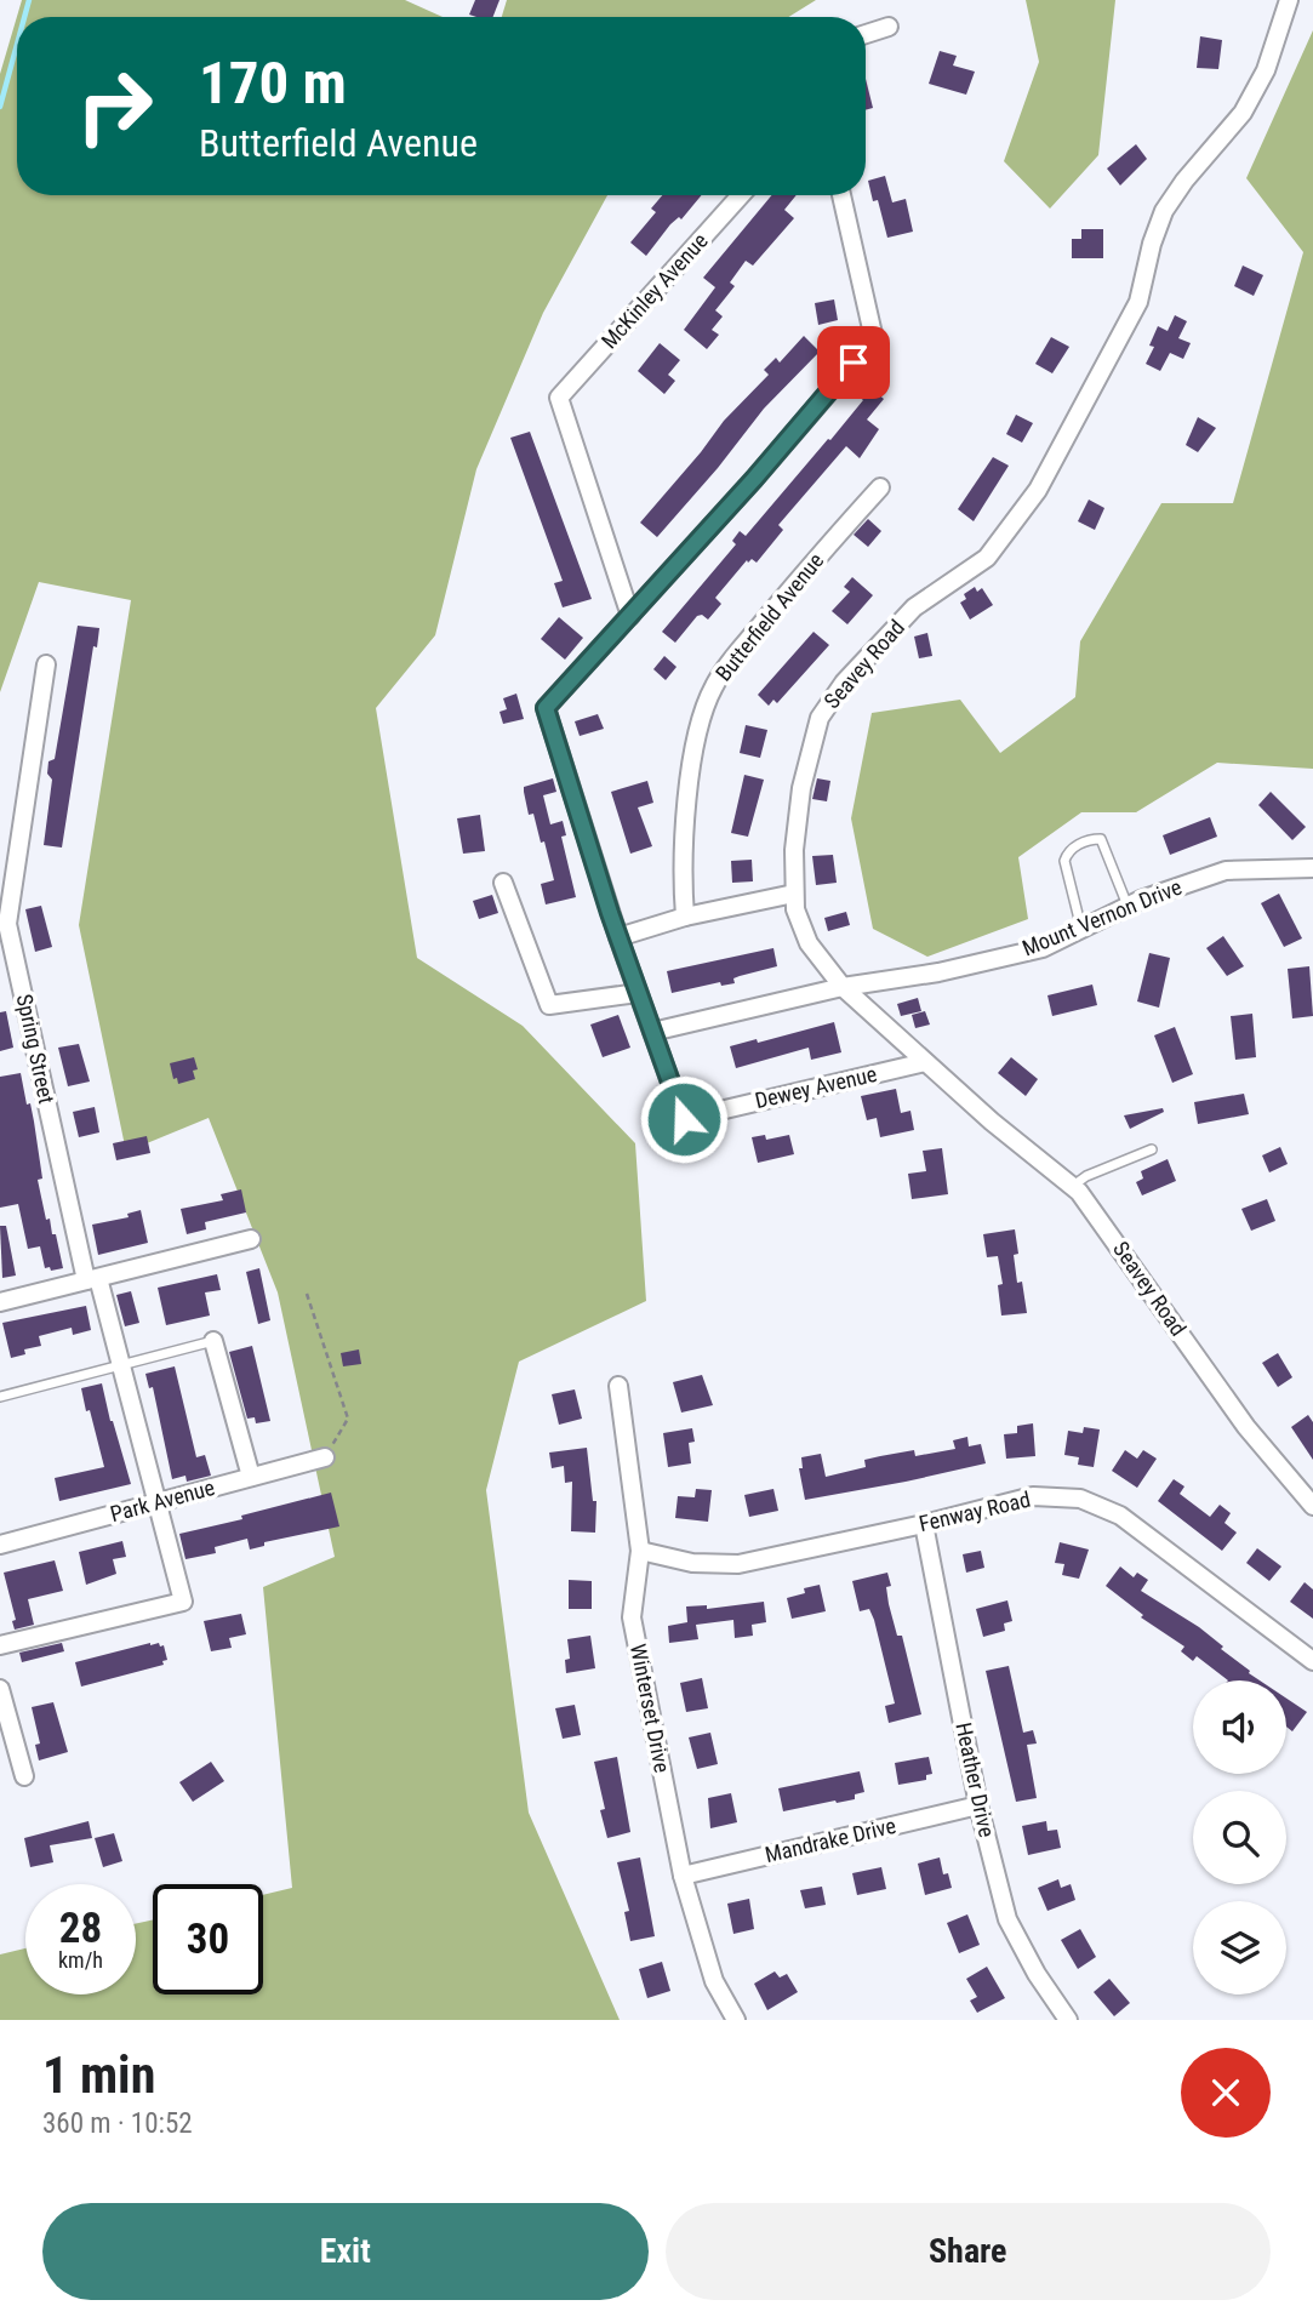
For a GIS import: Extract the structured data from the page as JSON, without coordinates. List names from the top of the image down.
{
  "streets": {
    "street": [
      "McKinley Avenue",
      "Butterfield Avenue",
      "Seavey Road",
      "Mount Vernon Drive",
      "Spring Street",
      "Dewey Avenue",
      "Park Avenue",
      "Fenway Road",
      "Winterset Drive",
      "Heather Drive",
      "Mandrake Drive"
    ]
  },
  "crossings": [
    ["McKinley Avenue", "Dewey Avenue"],
    ["Seavey Road", "Mount Vernon Drive"],
    ["Seavey Road", "Dewey Avenue"],
    ["Mount Vernon Drive", "Dewey Avenue"],
    ["Spring Street", "Park Avenue"],
    ["Fenway Road", "Winterset Drive"],
    ["Fenway Road", "Heather Drive"],
    ["Winterset Drive", "Mandrake Drive"],
    ["Heather Drive", "Mandrake Drive"]
  ],
  "page": {
    "turn": ["170 m", "Butterfield Avenue"],
    "speed": "28 km/h",
    "limit": "30",
    "heading": ["1 min", "360 m · 10:52"],
    "buttons": ["Exit", "Share"]
  }
}
